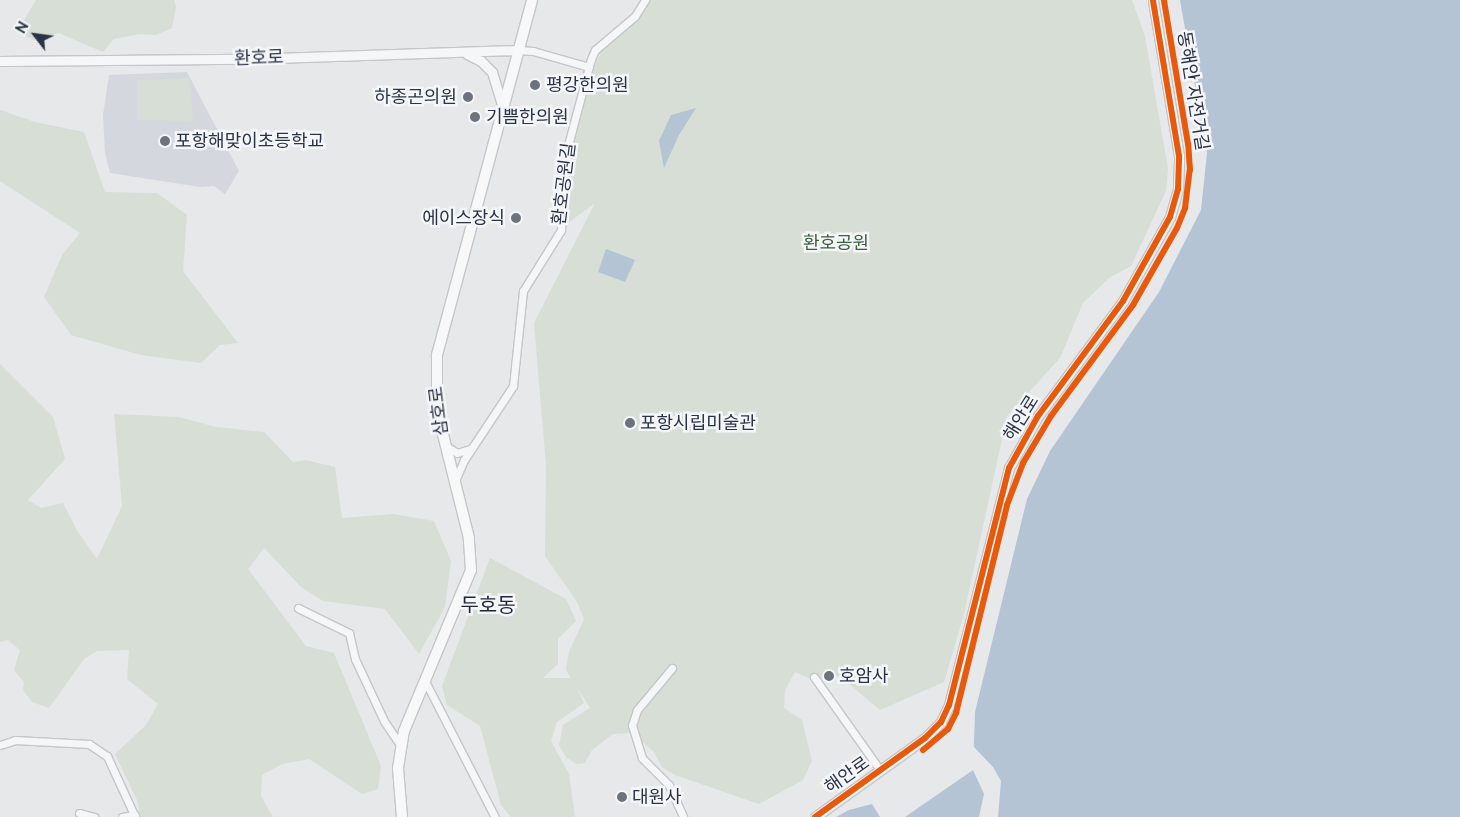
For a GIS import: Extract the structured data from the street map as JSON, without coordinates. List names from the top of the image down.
{
  "streets": {
    "main road": ["삼호로"],
    "street": ["환호로", "환호공원길", "해안로"],
    "cycle path": ["동해안 자전거길"]
  },
  "crossings": [
    ["환호로", "삼호로"],
    ["환호공원길", "삼호로"]
  ],
  "districts": ["두호동"],
  "parks": ["환호공원"],
  "places": [
    "평강한의원",
    "하종곤의원",
    "기쁨한의원",
    "포항해맞이초등학교",
    "에이스장식",
    "포항시립미술관",
    "호암사",
    "대원사"
  ],
  "north": "top left"
}
